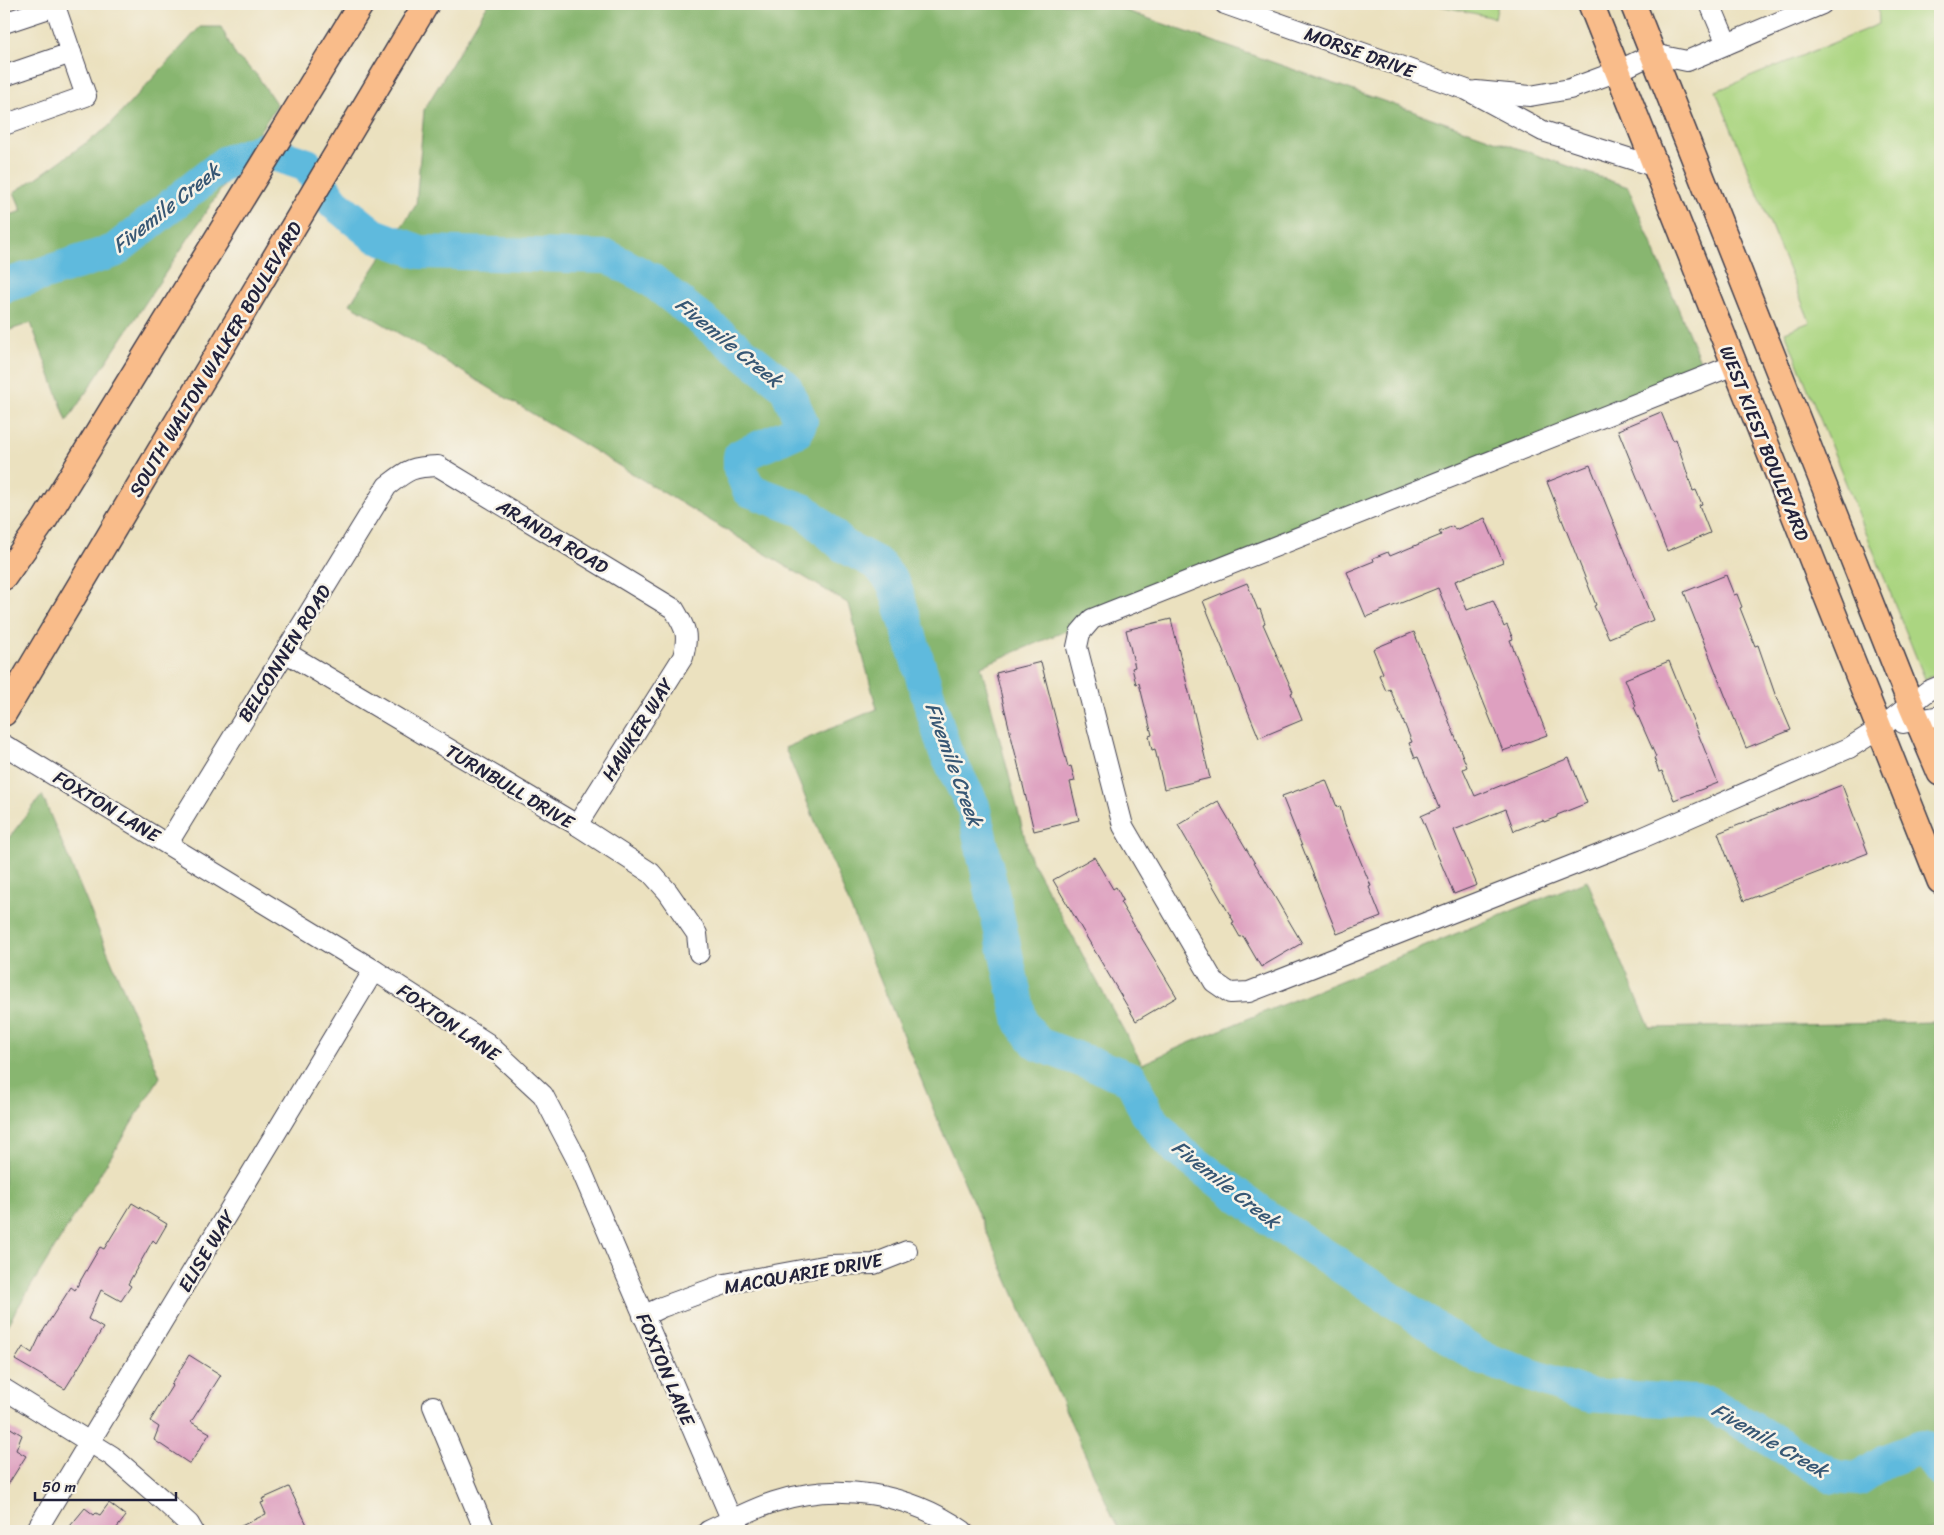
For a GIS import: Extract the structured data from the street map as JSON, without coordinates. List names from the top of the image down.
{
  "streets": {
    "main road": ["SOUTH WALTON WALKER BOULEVARD", "WEST KIEST BOULEVARD"],
    "street": [
      "MORSE DRIVE",
      "ARANDA ROAD",
      "BELCONNEN ROAD",
      "HAWKER WAY",
      "TURNBULL DRIVE",
      "FOXTON LANE",
      "ELISE WAY",
      "MACQUARIE DRIVE"
    ]
  },
  "crossings": [
    ["MORSE DRIVE", "WEST KIEST BOULEVARD"],
    ["ARANDA ROAD", "BELCONNEN ROAD"],
    ["ARANDA ROAD", "HAWKER WAY"],
    ["BELCONNEN ROAD", "TURNBULL DRIVE"],
    ["BELCONNEN ROAD", "FOXTON LANE"],
    ["HAWKER WAY", "TURNBULL DRIVE"],
    ["FOXTON LANE", "ELISE WAY"],
    ["FOXTON LANE", "MACQUARIE DRIVE"]
  ],
  "water": ["Fivemile Creek"],
  "scale_bar": "50 m"
}
